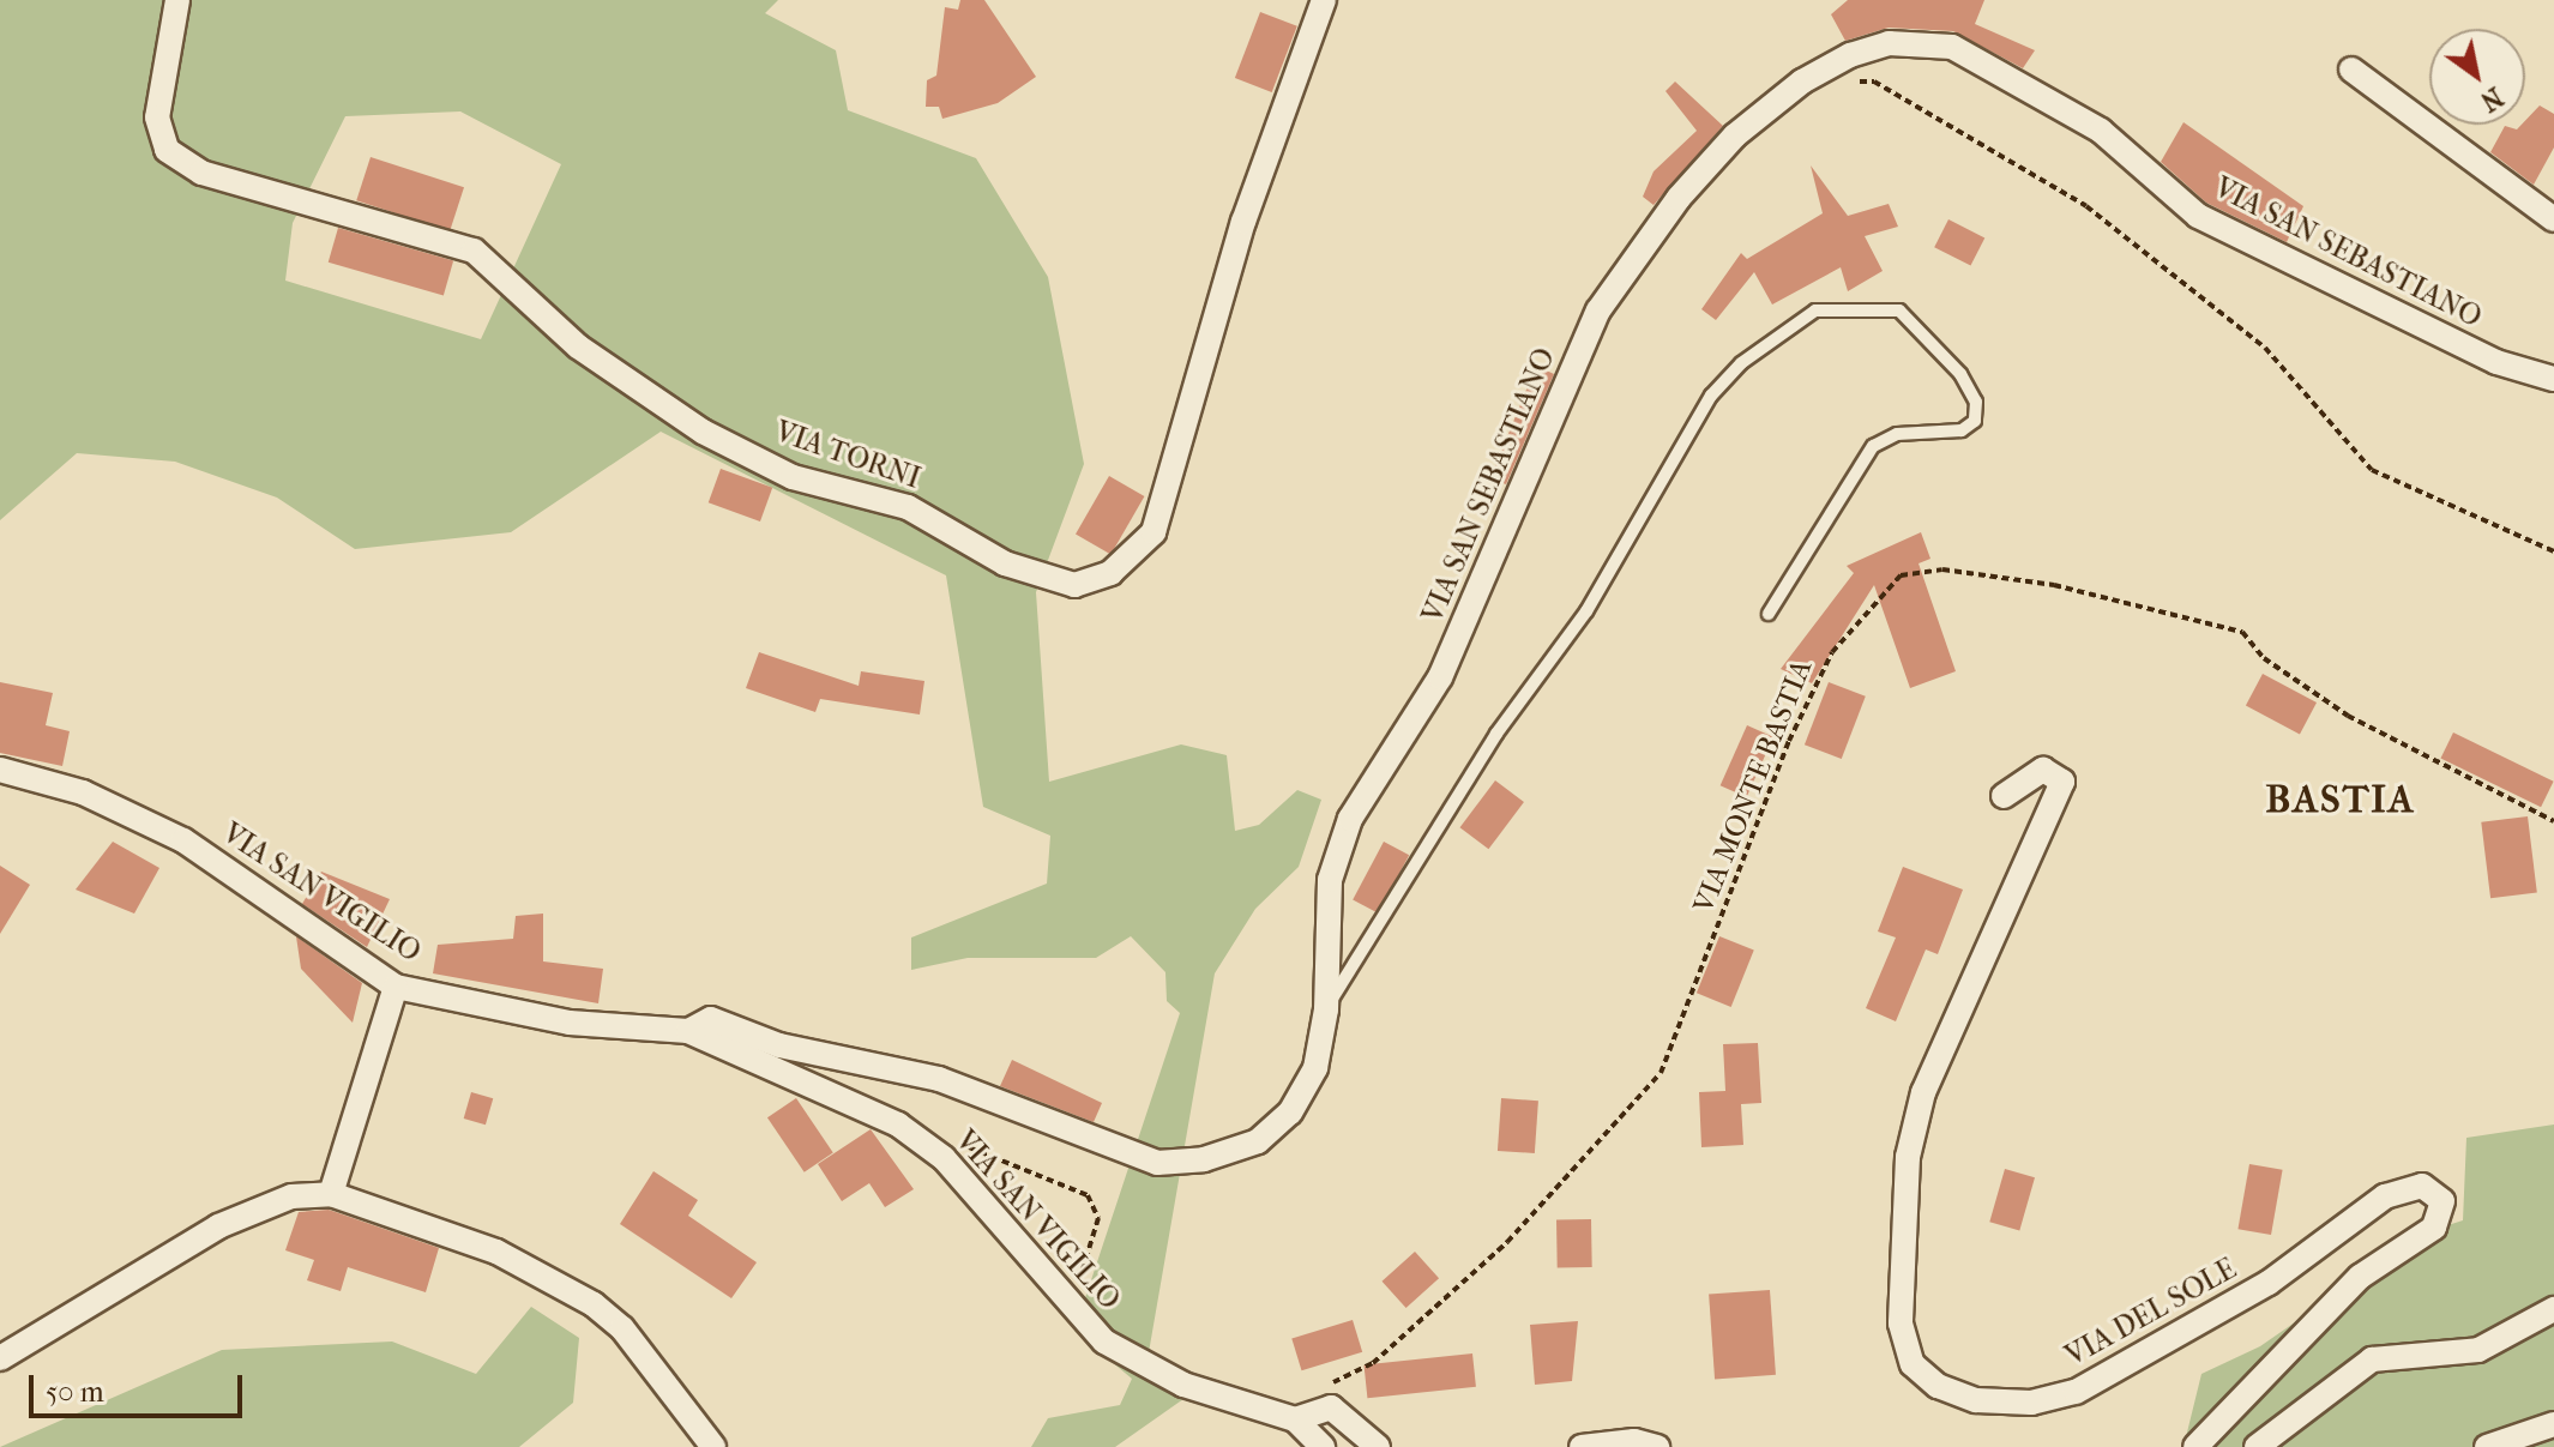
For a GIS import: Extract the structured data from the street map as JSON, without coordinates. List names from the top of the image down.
{
  "streets": {
    "street": [
      "VIA SAN SEBASTIANO",
      "VIA TORNI",
      "VIA SAN VIGILIO",
      "VIA DEL SOLE"
    ],
    "path": ["VIA MONTE BASTIA"]
  },
  "crossings": [
    ["VIA SAN SEBASTIANO", "VIA SAN VIGILIO"]
  ],
  "districts": ["BASTIA"],
  "scale_bar": "50 m",
  "north": "bottom right"
}
